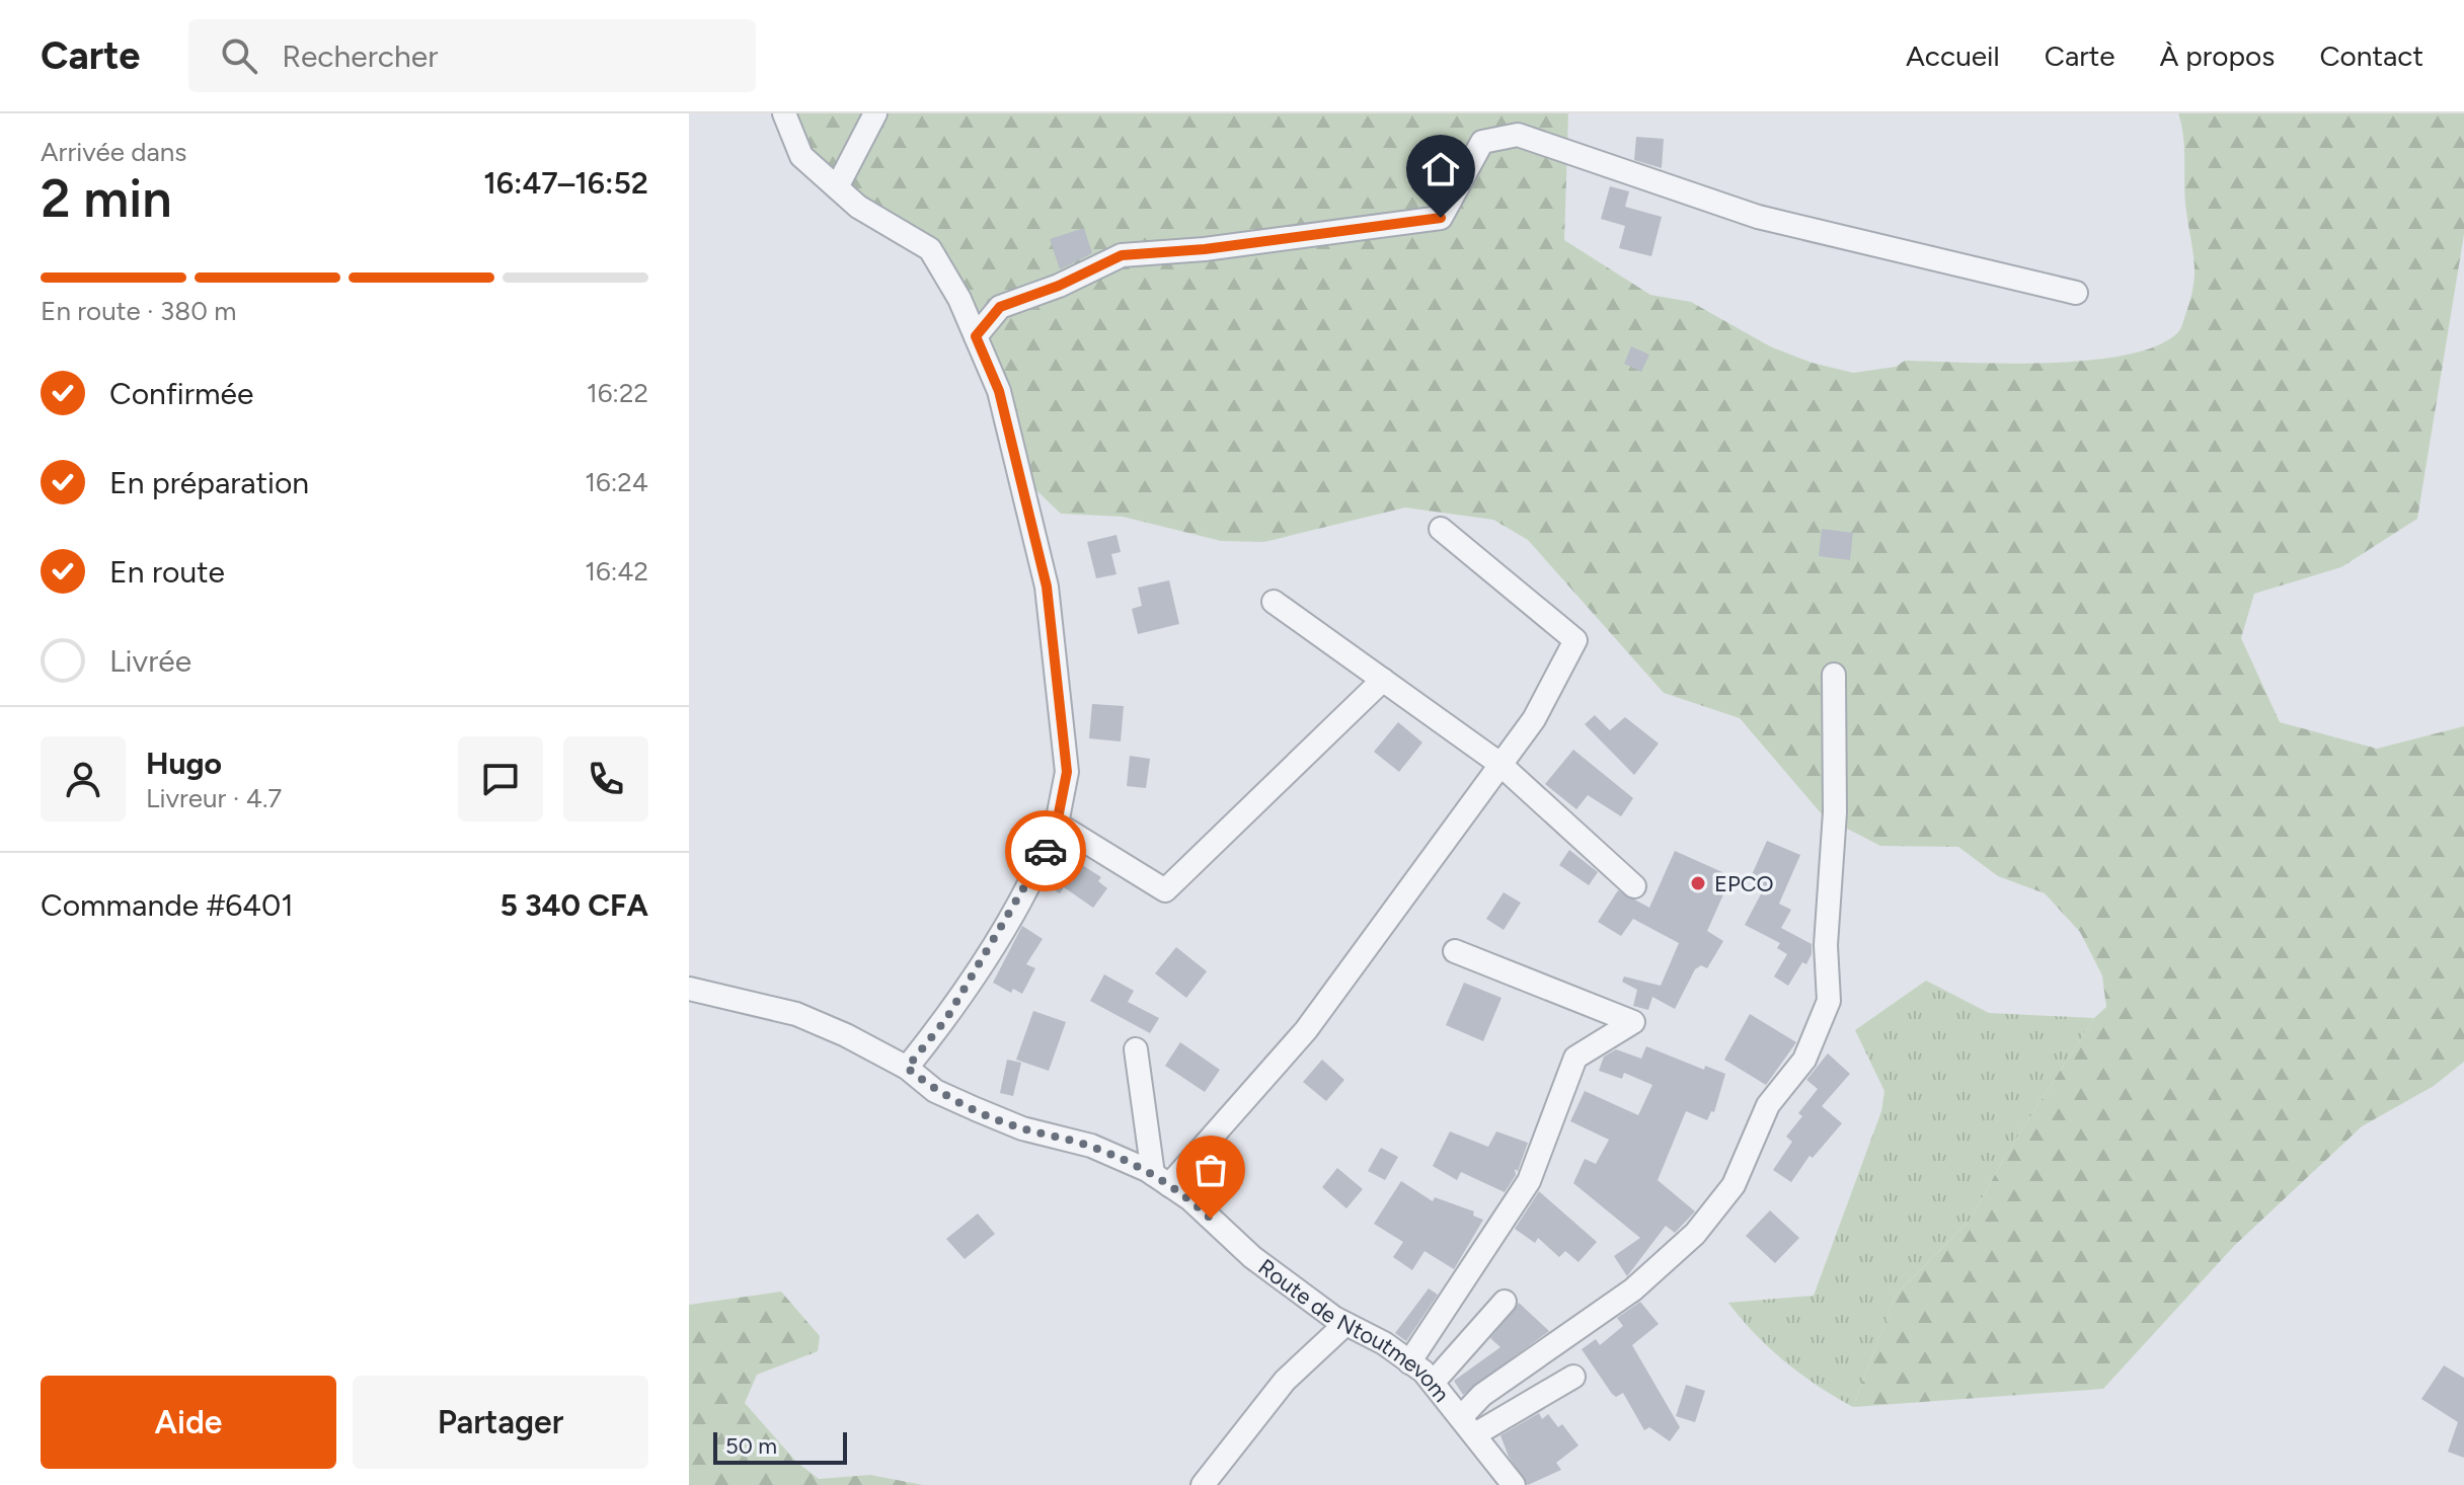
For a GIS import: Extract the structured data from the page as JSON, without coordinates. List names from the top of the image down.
{
  "streets": {
    "street": ["Route de Ntoutmevom"]
  },
  "places": ["EPCO"],
  "scale_bar": "50 m",
  "page": {
    "header": "Carte",
    "search": "Rechercher",
    "nav": [
      "Accueil",
      "Carte",
      "À propos",
      "Contact"
    ],
    "heading": ["2 min", "Arrivée dans", "16:47–16:52"],
    "panel": [
      "Hugo",
      "Livreur · 4.7",
      "Commande #6401",
      "5 340 CFA"
    ],
    "bar": "En route · 380 m",
    "list": [
      ["Confirmée", "16:22"],
      ["En préparation", "16:24"],
      ["En route", "16:42"],
      "Livrée"
    ],
    "buttons": ["Aide", "Partager"],
    "scale": "50 m"
  }
}
